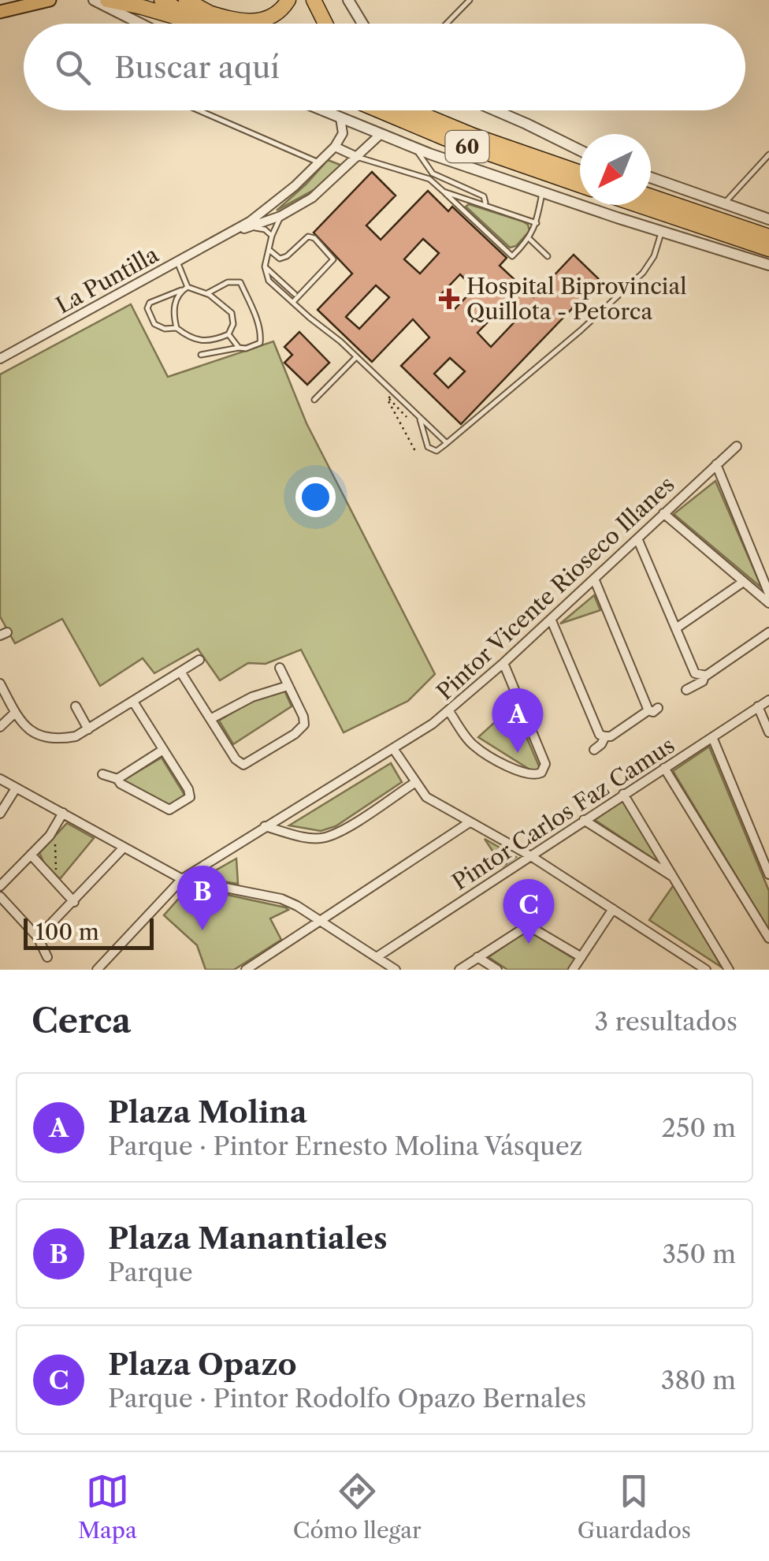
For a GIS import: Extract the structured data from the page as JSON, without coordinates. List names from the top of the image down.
{
  "streets": {
    "highway": ["60"],
    "street": ["La Puntilla", "Pintor Vicente Rioseco Illanes", "Pintor Carlos Faz Camus"]
  },
  "places": {
    "health": ["Hospital Biprovincial Quillota - Petorca"]
  },
  "scale_bar": "100 m",
  "north": "bottom left",
  "page": {
    "search": "Buscar aquí",
    "pins": ["A", "B", "C"],
    "scale": "100 m",
    "heading": ["Cerca", "3 resultados"],
    "list": [
      {
        "mark": "A",
        "name": "Plaza Molina",
        "note": "Parque · Pintor Ernesto Molina Vásquez",
        "value": "250 m"
      },
      {
        "mark": "B",
        "name": "Plaza Manantiales",
        "note": "Parque",
        "value": "350 m"
      },
      {
        "mark": "C",
        "name": "Plaza Opazo",
        "note": "Parque · Pintor Rodolfo Opazo Bernales",
        "value": "380 m"
      }
    ],
    "nav": ["Mapa", "Cómo llegar", "Guardados"]
  }
}
